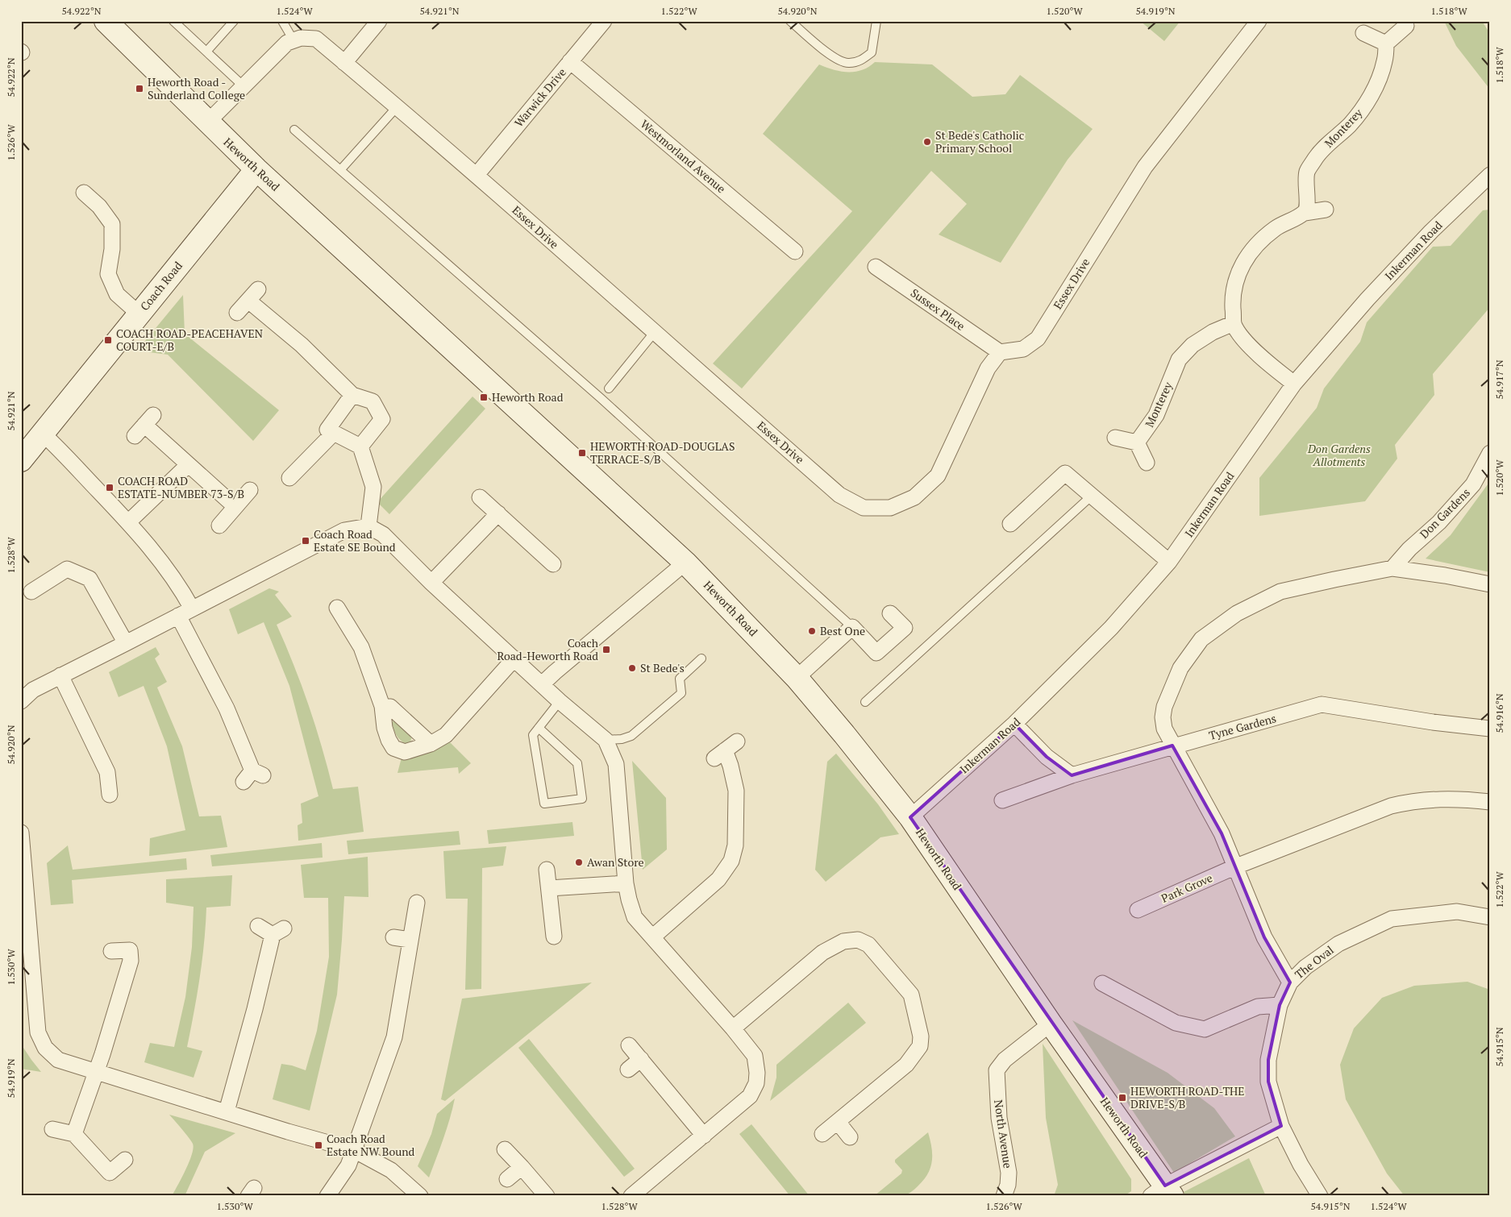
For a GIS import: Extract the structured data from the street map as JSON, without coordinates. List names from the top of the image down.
{
  "streets": {
    "street": [
      "Warwick Drive",
      "Monterey",
      "Westmorland Avenue",
      "Heworth Road",
      "Essex Drive",
      "Inkerman Road",
      "Coach Road",
      "Sussex Place",
      "Don Gardens",
      "Tyne Gardens",
      "Park Grove",
      "The Oval",
      "North Avenue"
    ]
  },
  "crossings": [
    ["Warwick Drive", "Westmorland Avenue"],
    ["Warwick Drive", "Essex Drive"],
    ["Heworth Road", "Inkerman Road"],
    ["Heworth Road", "Coach Road"],
    ["Heworth Road", "North Avenue"],
    ["Essex Drive", "Sussex Place"]
  ],
  "parks": ["Don Gardens Allotments"],
  "places": {
    "transit": [
      "Heworth Road - Sunderland College",
      "COACH ROAD-PEACEHAVEN COURT-E/B",
      "Heworth Road",
      "HEWORTH ROAD-DOUGLAS TERRACE-S/B",
      "COACH ROAD ESTATE-NUMBER 73-S/B",
      "Coach Road Estate SE Bound",
      "Coach Road-Heworth Road",
      "HEWORTH ROAD-THE DRIVE-S/B",
      "Coach Road Estate NW Bound"
    ],
    "other": [
      "St Bede's Catholic Primary School",
      "Best One",
      "St Bede's",
      "Awan Store"
    ]
  },
  "coordinates": [
    "54.922°N",
    "1.524°W",
    "54.921°N",
    "1.522°W",
    "54.920°N",
    "1.520°W",
    "54.919°N",
    "1.518°W",
    "1.526°W",
    "54.917°N",
    "1.528°W",
    "54.916°N",
    "1.530°W",
    "54.915°N"
  ]
}
